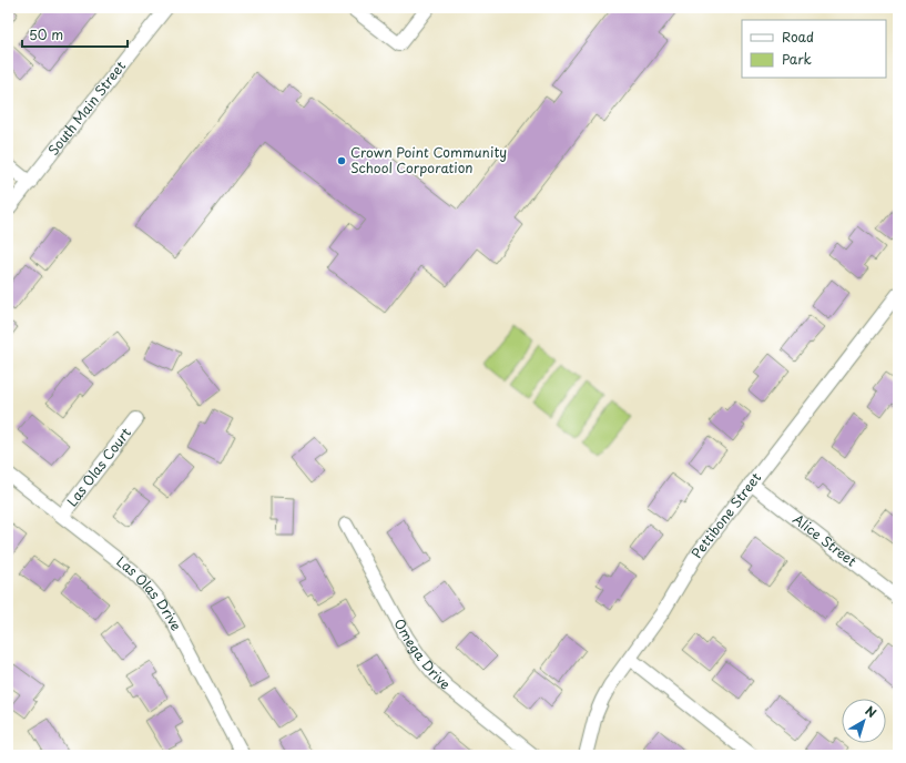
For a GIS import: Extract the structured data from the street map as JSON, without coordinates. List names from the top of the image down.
{
  "streets": {
    "street": [
      "South Main Street",
      "Las Olas Court",
      "Pettibone Street",
      "Alice Street",
      "Las Olas Drive",
      "Omega Drive"
    ]
  },
  "crossings": [
    ["Las Olas Court", "Las Olas Drive"],
    ["Pettibone Street", "Alice Street"]
  ],
  "places": ["Crown Point Community School Corporation"],
  "legend": ["Road", "Park"],
  "scale_bar": "50 m",
  "north": "top right"
}
